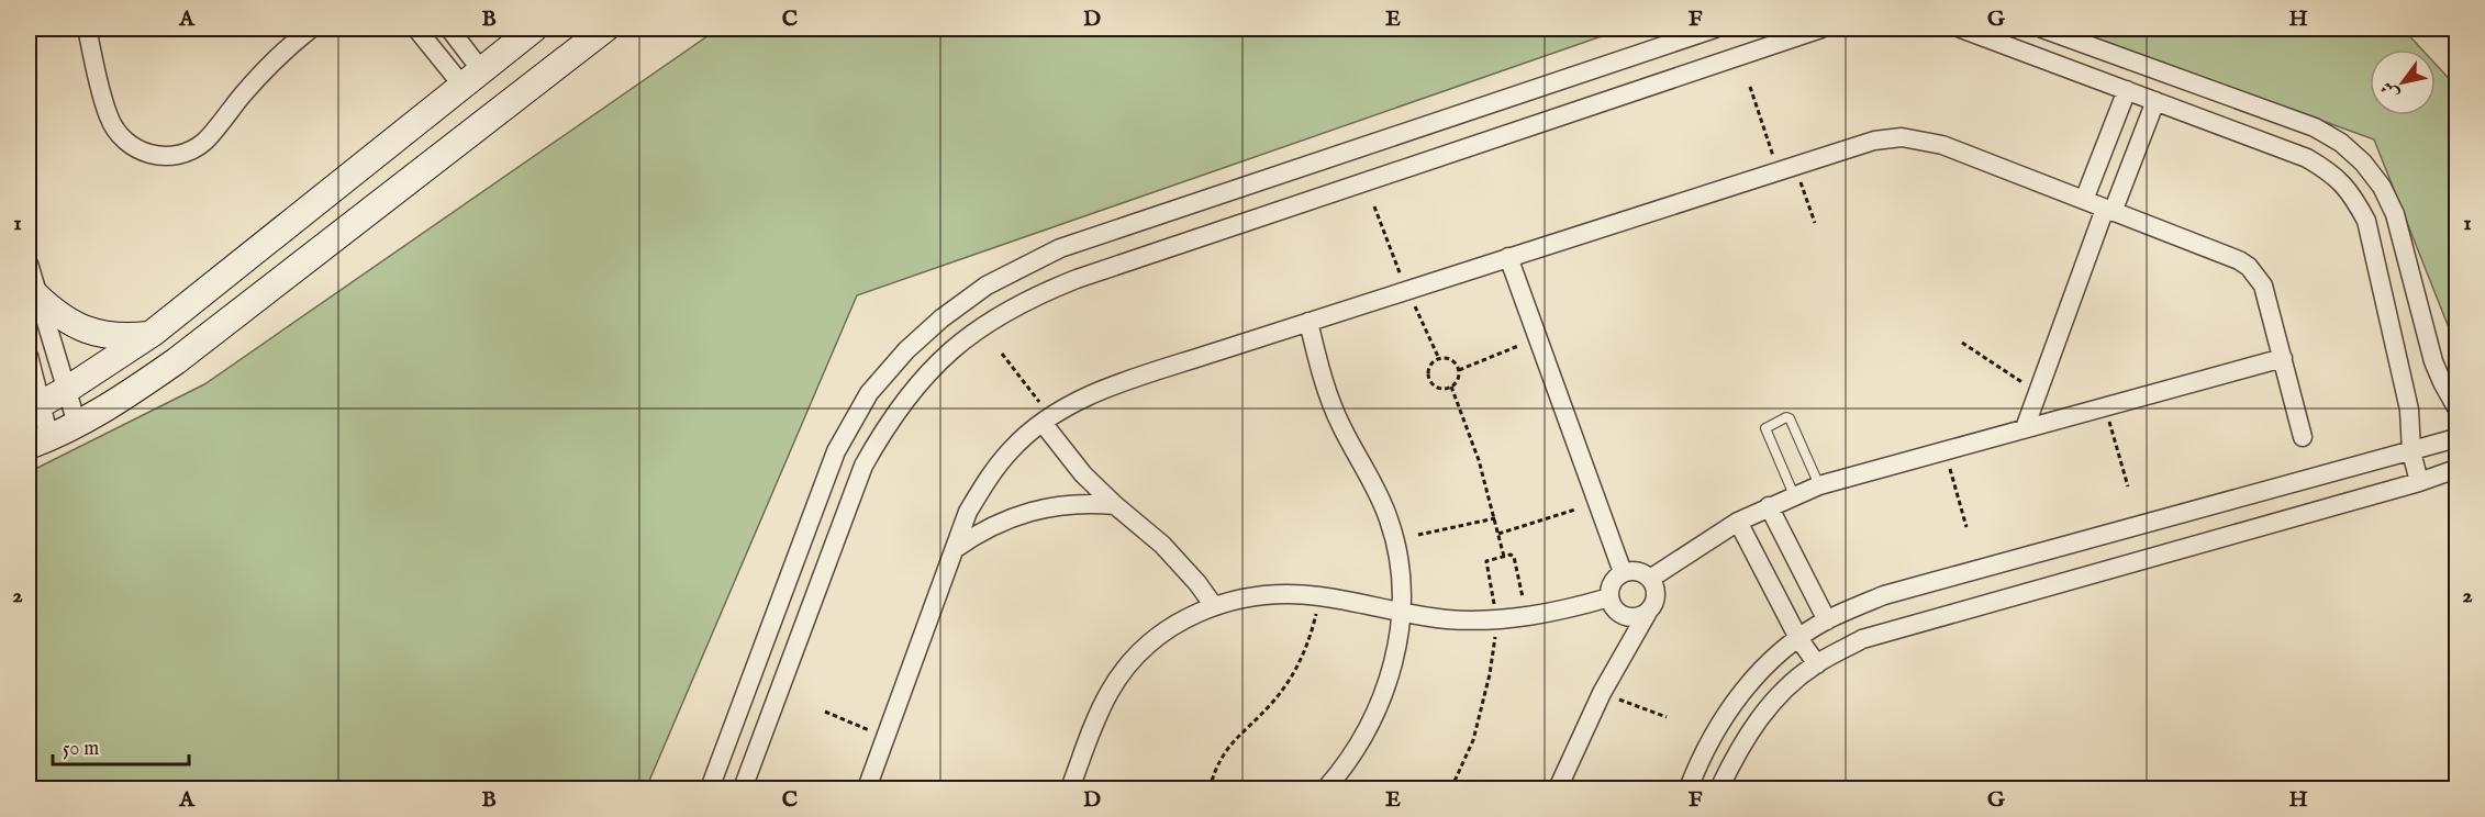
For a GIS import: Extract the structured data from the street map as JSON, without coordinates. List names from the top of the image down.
{
  "scale_bar": "50 m",
  "north": "bottom left",
  "grid": {
    "columns": [
      "A",
      "B",
      "C",
      "D",
      "E",
      "F",
      "G",
      "H"
    ],
    "rows": ["1", "2"]
  }
}
